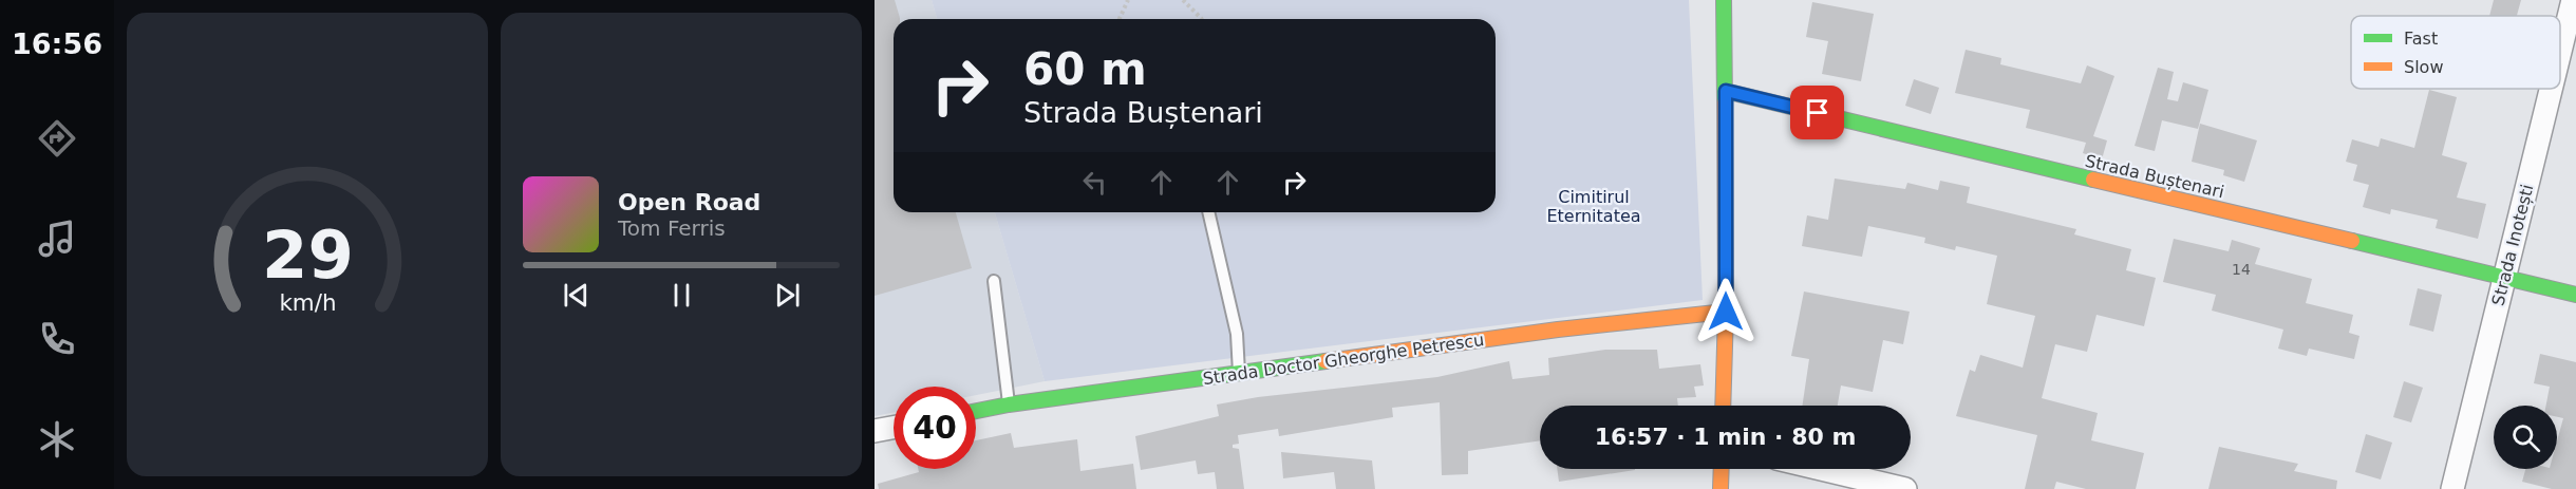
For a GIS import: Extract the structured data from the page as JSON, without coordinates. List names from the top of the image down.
{
  "streets": {
    "street": ["Strada Buștenari", "Strada Inotești", "Strada Doctor Gheorghe Petrescu"]
  },
  "crossings": [
    ["Strada Buștenari", "Strada Inotești"]
  ],
  "parks": ["Cimitirul Eternitatea"],
  "house_numbers": ["14"],
  "legend": ["Fast", "Slow"],
  "page": {
    "tabs": "16:56",
    "turn": ["60 m", "Strada Buștenari"],
    "song": ["Open Road", "Tom Ferris"],
    "limit": "40",
    "trip": "16:57 · 1 min · 80 m",
    "gauge": ["29", "km/h"]
  }
}
